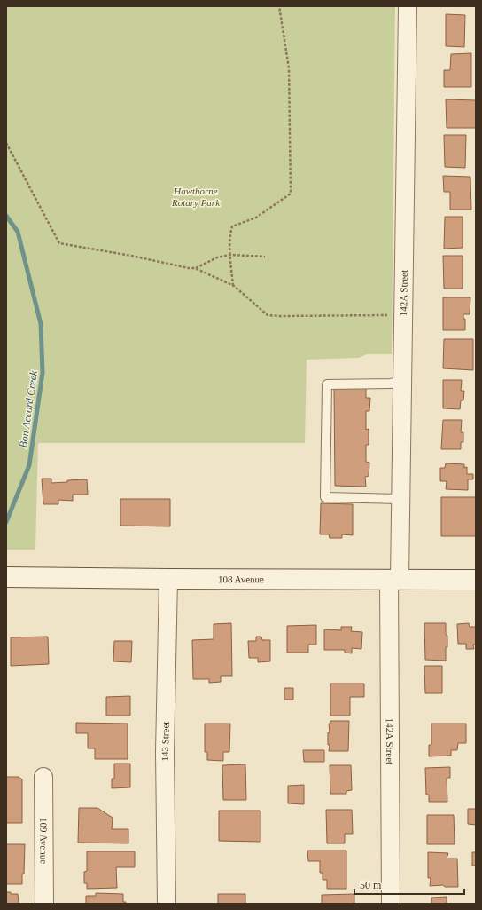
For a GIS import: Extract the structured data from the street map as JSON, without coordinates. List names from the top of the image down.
{
  "streets": {
    "main road": ["108 Avenue"],
    "street": ["142A Street", "143 Street", "109 Avenue"]
  },
  "crossings": [
    ["142A Street", "108 Avenue"],
    ["108 Avenue", "143 Street"]
  ],
  "water": ["Bon Accord Creek"],
  "parks": ["Hawthorne Rotary Park"],
  "scale_bar": "50 m"
}
